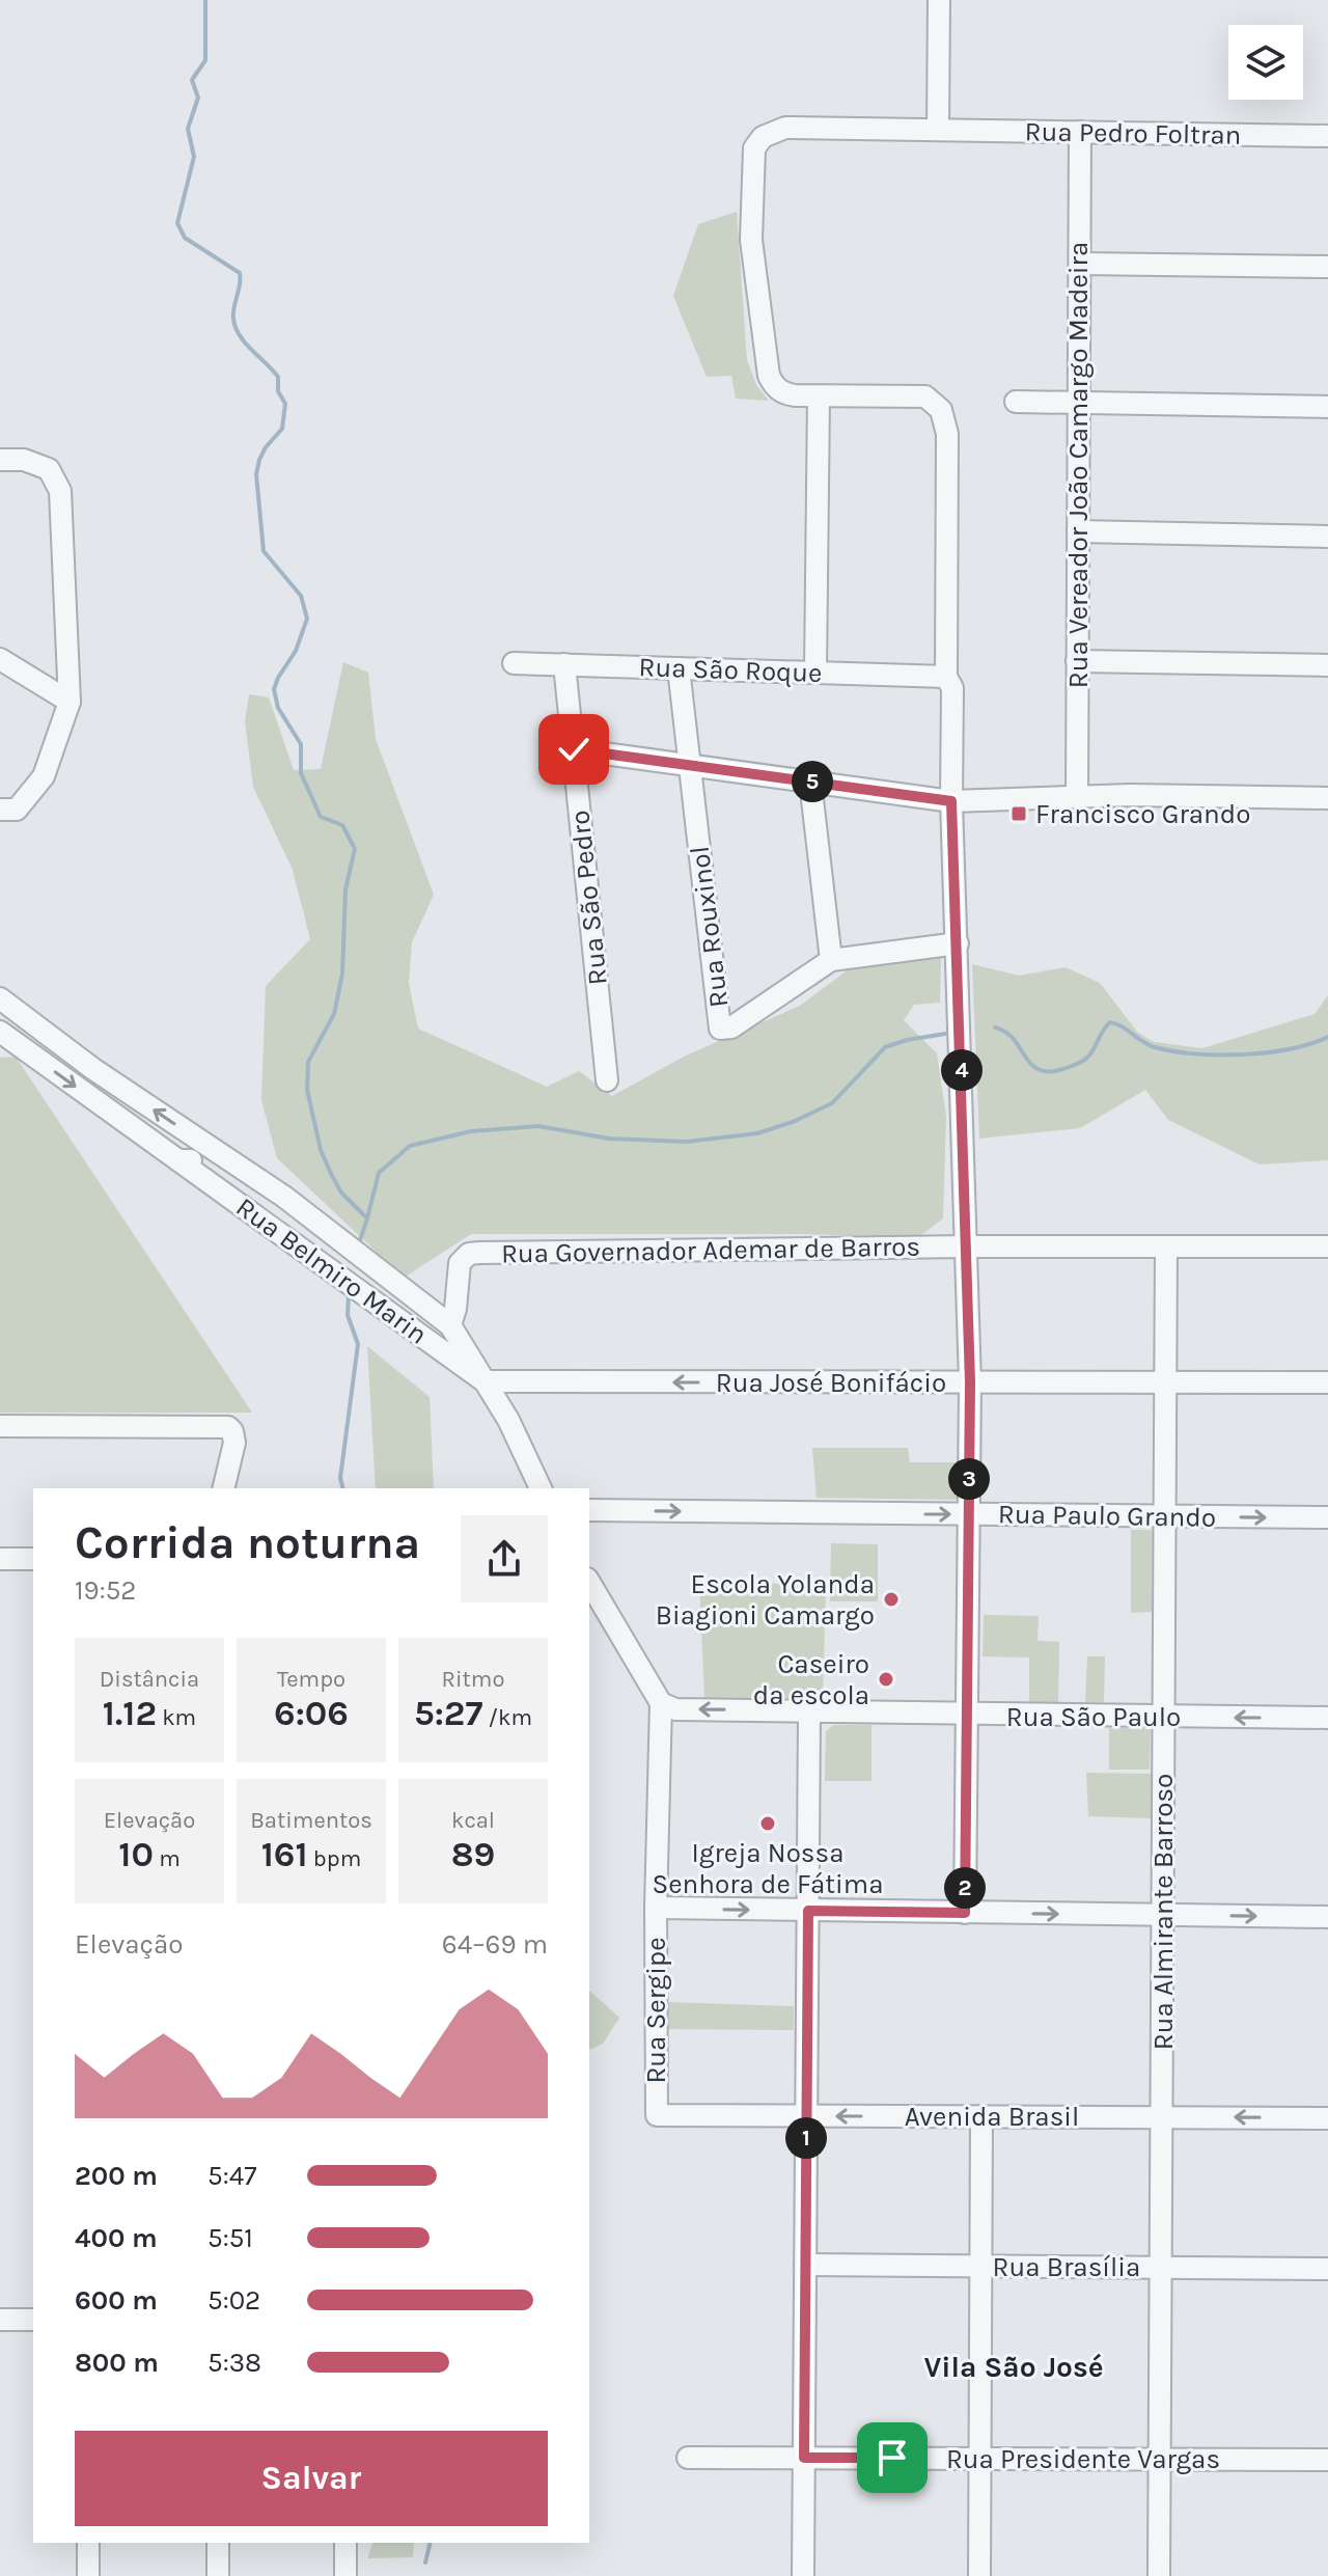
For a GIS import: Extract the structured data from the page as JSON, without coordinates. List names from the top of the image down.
{
  "streets": {
    "street": [
      "Rua Pedro Foltran",
      "Rua Vereador João Camargo Madeira",
      "Rua São Roque",
      "Rua São Pedro",
      "Rua Rouxinol",
      "Rua Governador Ademar de Barros",
      "Rua Belmiro Marin",
      "Rua José Bonifácio",
      "Rua Paulo Grando",
      "Rua São Paulo",
      "Rua Almirante Barroso",
      "Rua Sergipe",
      "Avenida Brasil",
      "Rua Brasília",
      "Rua Presidente Vargas"
    ]
  },
  "crossings": [
    ["Rua Pedro Foltran", "Rua Vereador João Camargo Madeira"],
    ["Rua São Roque", "Rua São Pedro"],
    ["Rua Governador Ademar de Barros", "Rua Almirante Barroso"],
    ["Rua Belmiro Marin", "Rua José Bonifácio"],
    ["Rua José Bonifácio", "Rua Almirante Barroso"],
    ["Rua Paulo Grando", "Rua Almirante Barroso"],
    ["Rua São Paulo", "Rua Almirante Barroso"],
    ["Rua São Paulo", "Rua Sergipe"],
    ["Rua Almirante Barroso", "Avenida Brasil"],
    ["Rua Almirante Barroso", "Rua Brasília"],
    ["Rua Almirante Barroso", "Rua Presidente Vargas"],
    ["Rua Sergipe", "Avenida Brasil"]
  ],
  "one_way": [
    "Rua José Bonifácio",
    "Rua Paulo Grando",
    "Rua São Paulo",
    "Avenida Brasil"
  ],
  "districts": ["Vila São José"],
  "places": {
    "transit": ["Francisco Grando"],
    "other": ["Escola Yolanda Biagioni Camargo", "Caseiro da escola", "Igreja Nossa Senhora de Fátima"]
  },
  "page": {
    "pins": [
      "5",
      "4",
      "3",
      "2",
      "1"
    ],
    "heading": ["Corrida noturna", "19:52"],
    "stats": [
      ["Distância", "1.12 km"],
      ["Tempo", "6:06"],
      ["Ritmo", "5:27 /km"],
      ["Elevação", "10 m"],
      ["Batimentos", "161 bpm"],
      ["kcal", "89"]
    ],
    "chart": ["Elevação", "64–69 m"],
    "list": [
      {
        "name": "200 m",
        "note": "5:47"
      },
      {
        "name": "400 m",
        "note": "5:51"
      },
      {
        "name": "600 m",
        "note": "5:02"
      },
      {
        "name": "800 m",
        "note": "5:38"
      }
    ],
    "buttons": "Salvar"
  }
}
